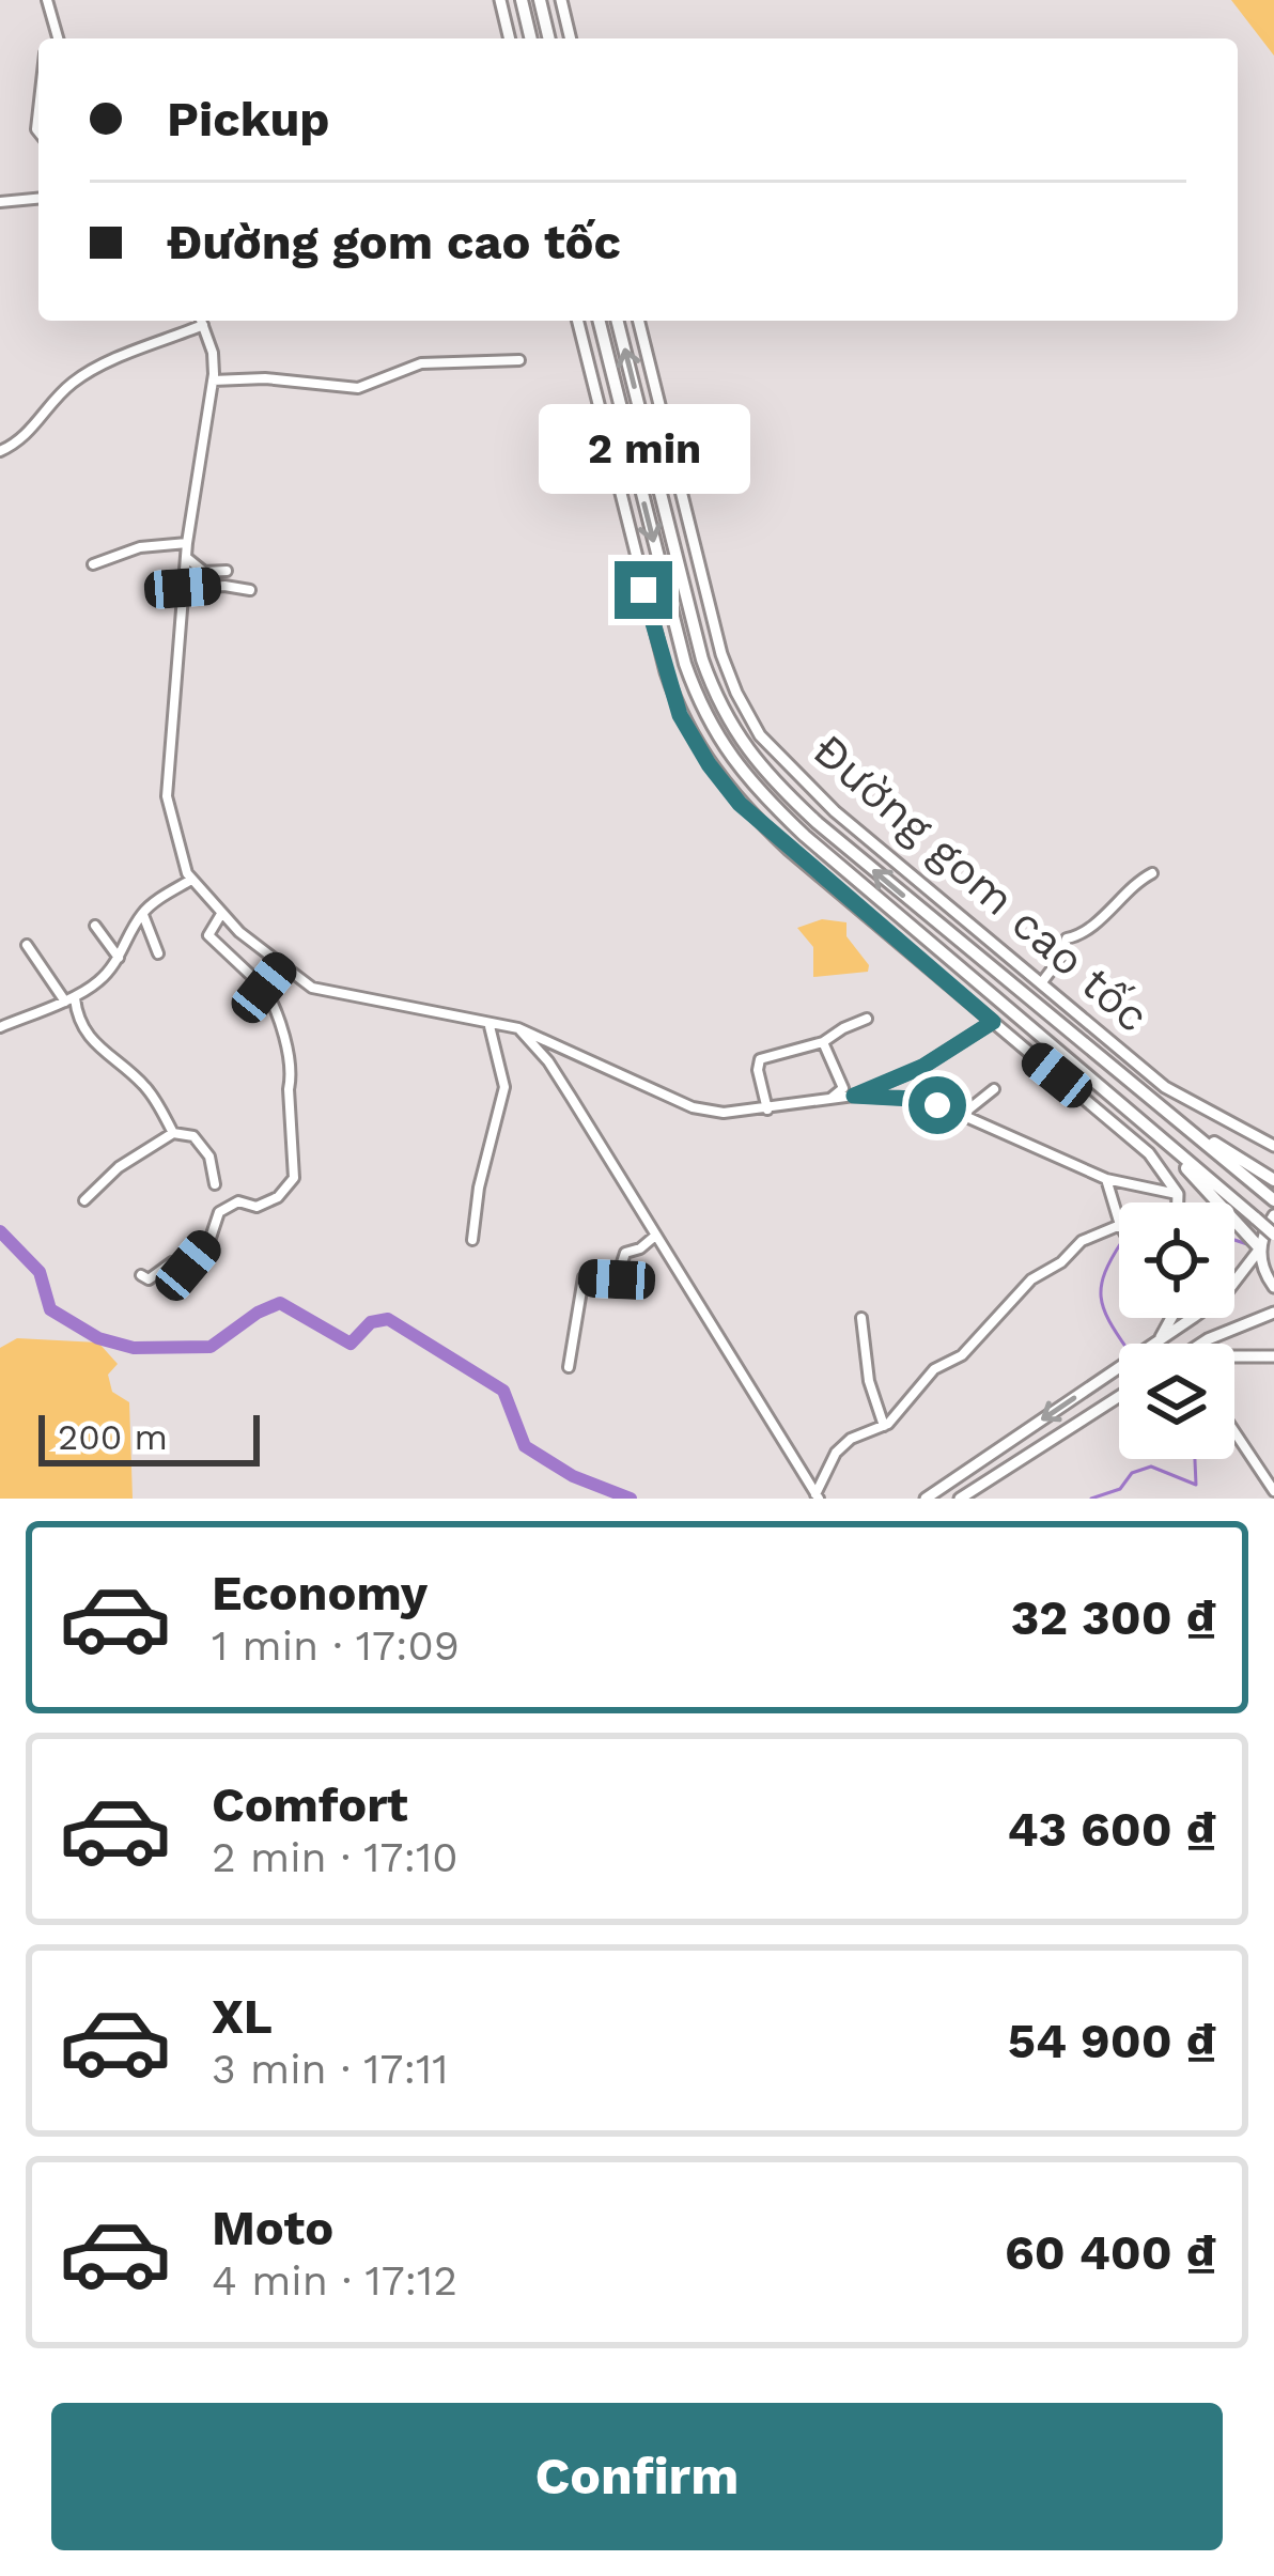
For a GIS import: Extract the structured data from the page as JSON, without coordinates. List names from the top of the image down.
{
  "streets": {
    "main road": ["Đường gom cao tốc"]
  },
  "scale_bar": "200 m",
  "page": {
    "banner": ["Pickup", "Đường gom cao tốc"],
    "bubble": "2 min",
    "scale": "200 m",
    "list": [
      {
        "name": "Economy",
        "note": "1 min · 17:09",
        "value": "32 300 ₫"
      },
      {
        "name": "Comfort",
        "note": "2 min · 17:10",
        "value": "43 600 ₫"
      },
      {
        "name": "XL",
        "note": "3 min · 17:11",
        "value": "54 900 ₫"
      },
      {
        "name": "Moto",
        "note": "4 min · 17:12",
        "value": "60 400 ₫"
      }
    ],
    "buttons": "Confirm"
  }
}
